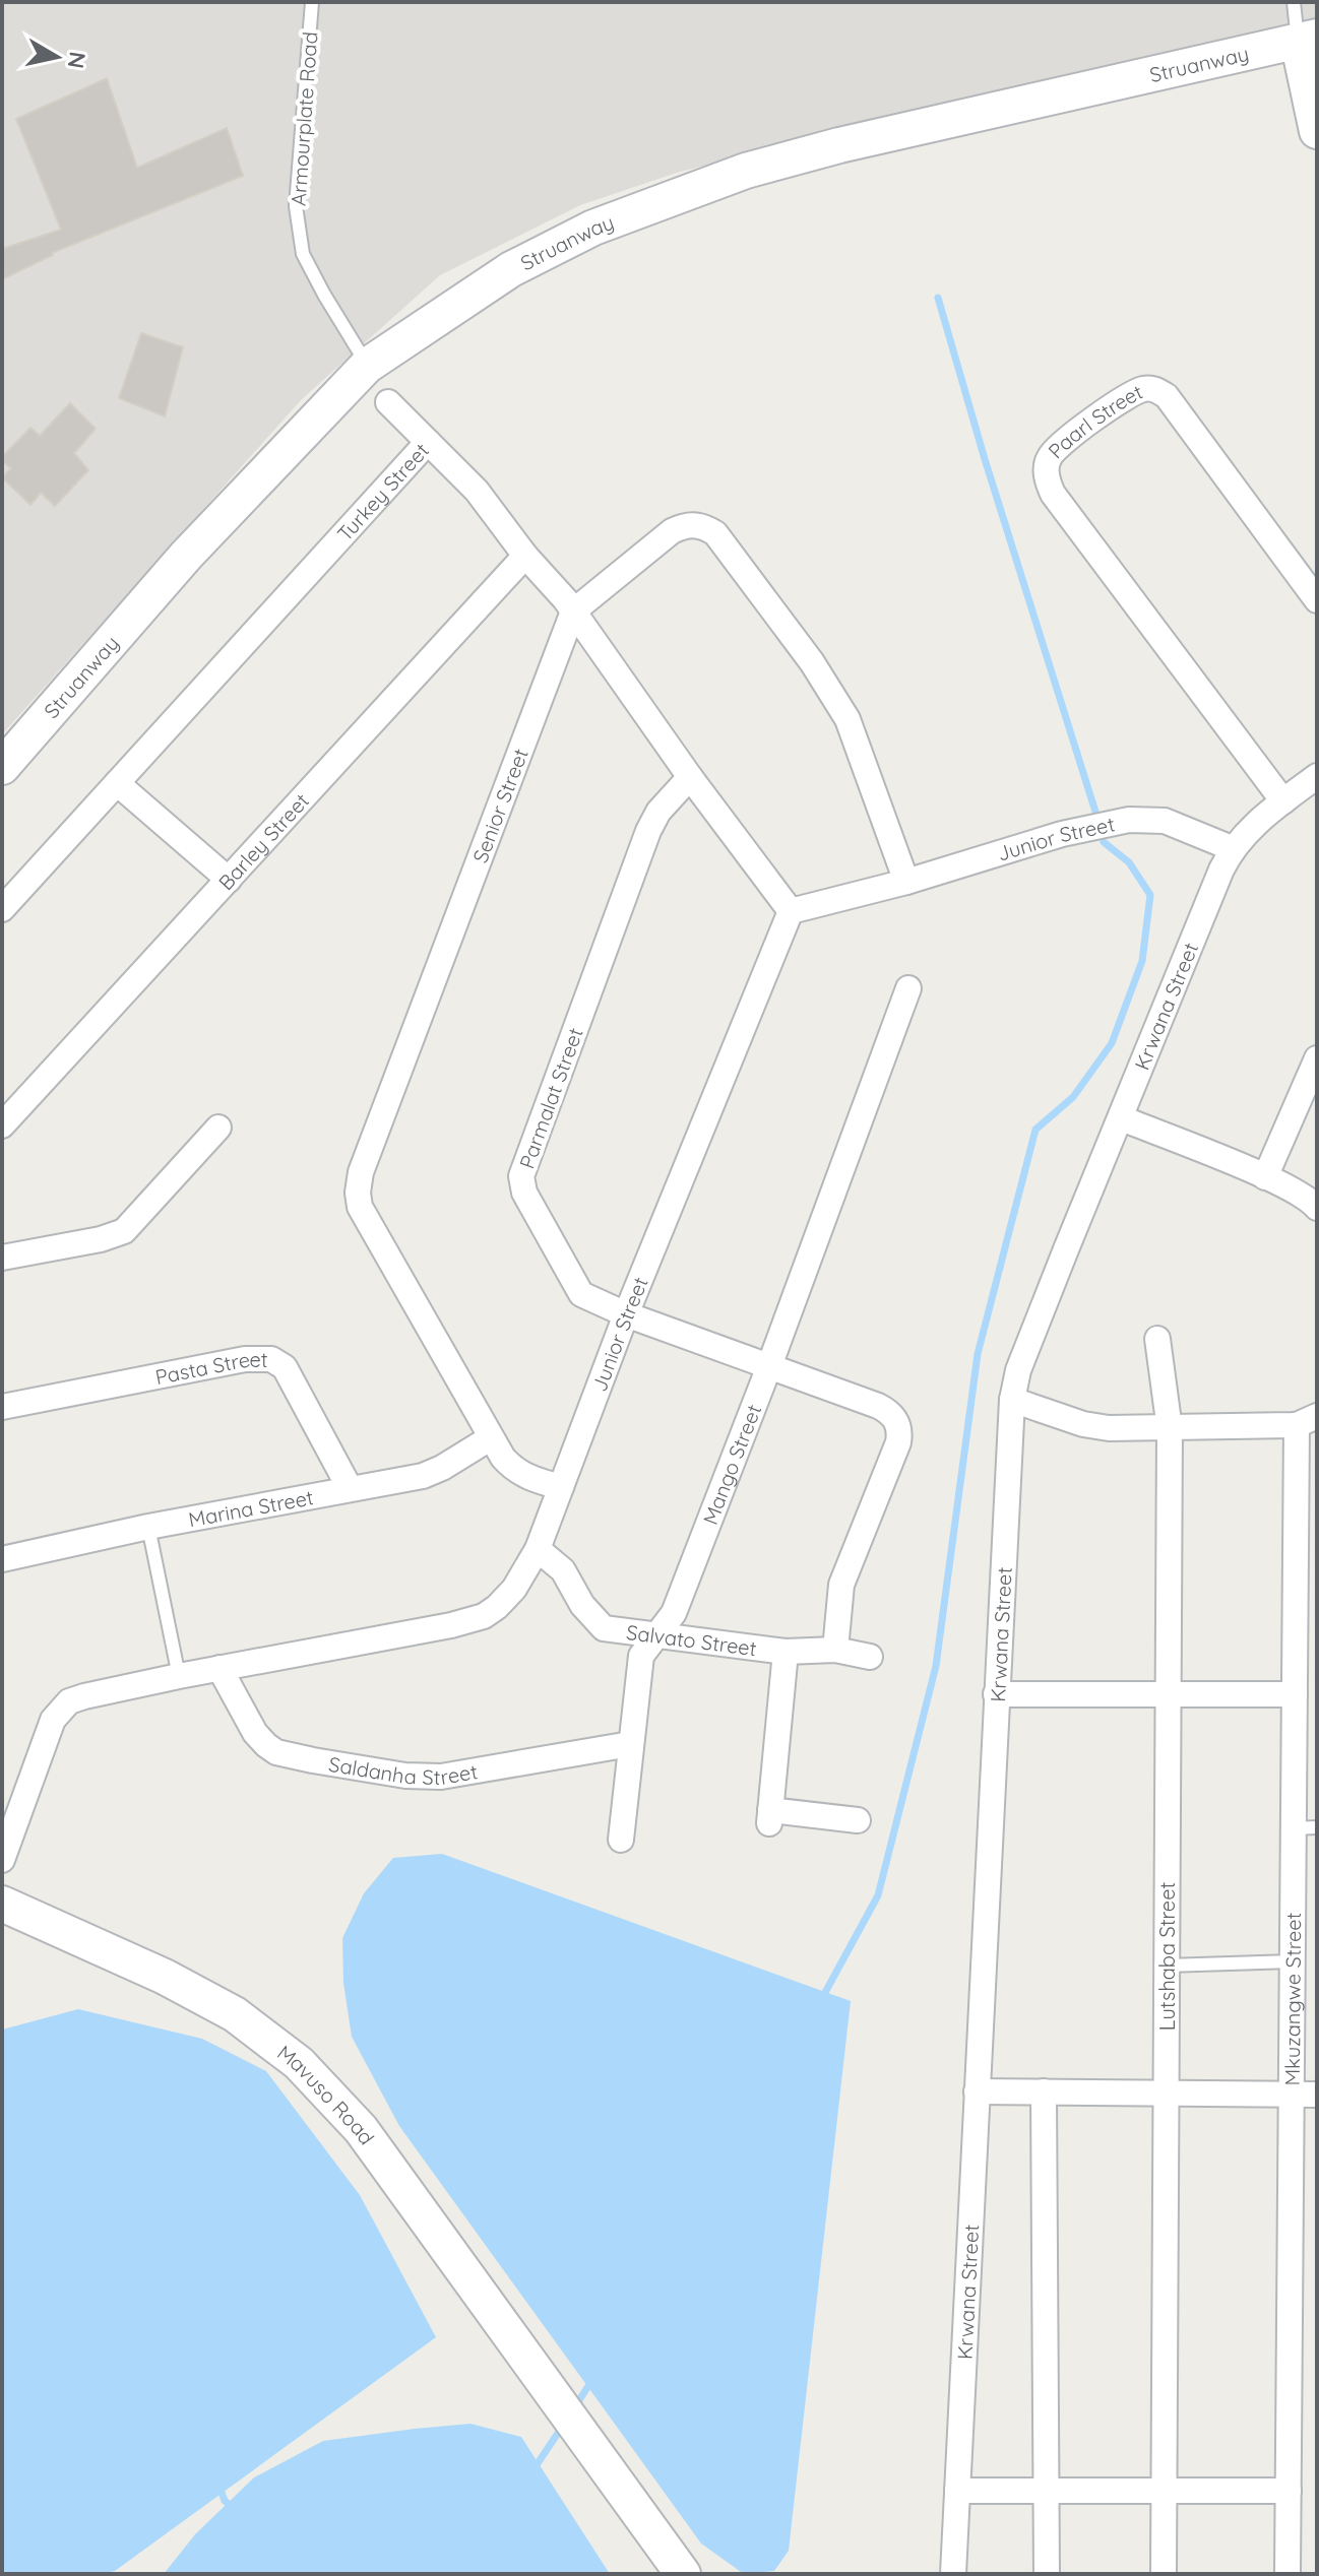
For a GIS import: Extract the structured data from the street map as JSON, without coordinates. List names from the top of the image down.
{
  "streets": {
    "street": [
      "Struanway",
      "Paarl Street",
      "Turkey Street",
      "Senior Street",
      "Junior Street",
      "Barley Street",
      "Krwana Street",
      "Parmalat Street",
      "Pasta Street",
      "Mango Street",
      "Marina Street",
      "Salvato Street",
      "Saldanha Street",
      "Lutshaba Street",
      "Mkuzangwe Street",
      "Mavuso Road"
    ],
    "lane": ["Armourplate Road"]
  },
  "crossings": [
    ["Struanway", "Armourplate Road"],
    ["Paarl Street", "Krwana Street"],
    ["Turkey Street", "Senior Street"],
    ["Turkey Street", "Junior Street"],
    ["Turkey Street", "Barley Street"],
    ["Turkey Street", "Parmalat Street"],
    ["Senior Street", "Junior Street"],
    ["Senior Street", "Marina Street"],
    ["Junior Street", "Krwana Street"],
    ["Junior Street", "Parmalat Street"],
    ["Junior Street", "Salvato Street"],
    ["Junior Street", "Saldanha Street"],
    ["Parmalat Street", "Mango Street"],
    ["Parmalat Street", "Salvato Street"],
    ["Pasta Street", "Marina Street"],
    ["Mango Street", "Salvato Street"],
    ["Mango Street", "Saldanha Street"]
  ],
  "north": "right"
}
